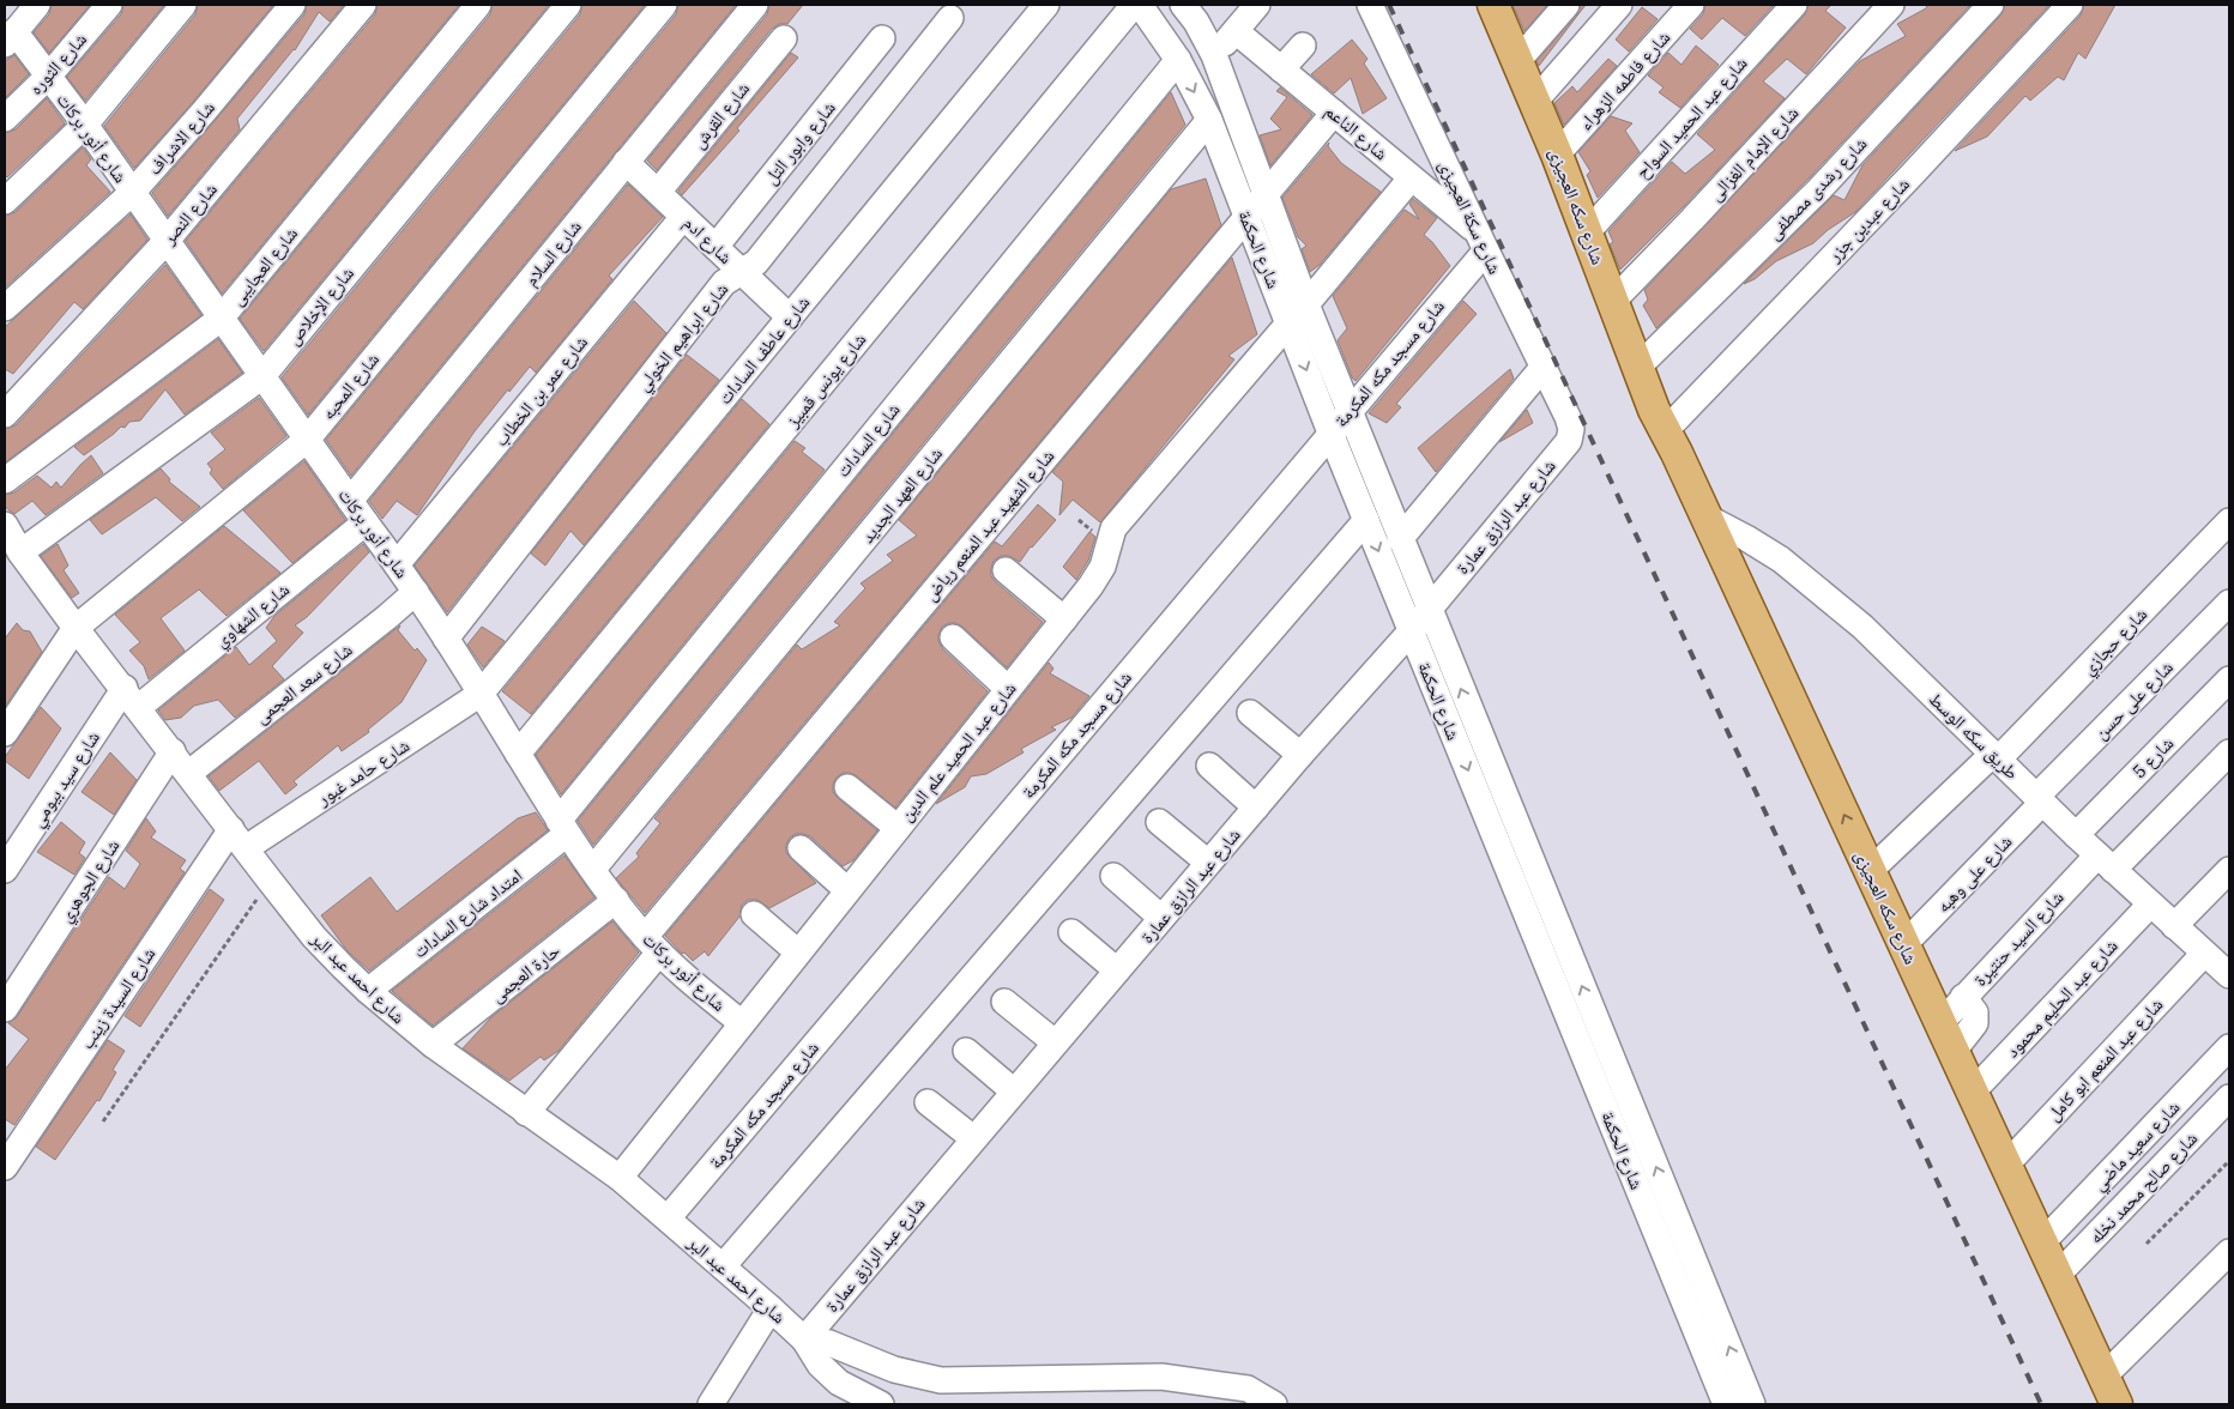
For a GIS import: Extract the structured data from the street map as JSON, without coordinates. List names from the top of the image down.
{
  "streets": {
    "main road": ["شارع سكه العجيزى"],
    "street": [
      "شارع الثوره",
      "شارع فاطمه الزهراء",
      "شارع القرش",
      "شارع عبد الحميد السواح",
      "شارع الناعم",
      "شارع أنور بركات",
      "شارع الاشراف",
      "شارع وابور التل",
      "شارع الإمام الغزالى",
      "شارع رشدى مصطفى",
      "شارع النصر",
      "شارع سكة العجيزى",
      "شارع عبدين جزر",
      "شارع ادم",
      "شارع الحكمة",
      "شارع السلام",
      "شارع العجايبى",
      "شارع الإخلاص",
      "شارع ابراهيم الخولي",
      "شارع عاطف السادات",
      "شارع مسجد مكه المكرمة",
      "شارع يونس قمبيز",
      "شارع المحبه",
      "شارع عمر بن الخطاب",
      "شارع السادات",
      "شارع العهد الجديد",
      "شارع عبد الرازق عمارة",
      "شارع الشهيد عبد المنعم رياض",
      "شارع الشهاوي",
      "شارع حجازي",
      "شارع سعد العجمى",
      "شارع على حسن",
      "طريق سكه الوسط",
      "شارع عبد الحميد علم الدين",
      "شارع 5",
      "شارع حامد غبور",
      "شارع سيد بيومي",
      "شارع على وهبه",
      "شارع الجوهري",
      "امتداد شارع السادات",
      "شارع السيد حنتيرة",
      "حارة العجمى",
      "شارع احمد عبد البر",
      "شارع السيدة زينب",
      "شارع عبد الحليم محمود",
      "شارع عبد المنعم ابو كامل",
      "شارع سعيد ماضي",
      "شارع صالح محمد نخله"
    ]
  },
  "crossings": [
    ["شارع الثوره", "شارع أنور بركات"],
    ["شارع فاطمه الزهراء", "شارع سكه العجيزى"],
    ["شارع القرش", "شارع ادم"],
    ["شارع عبد الحميد السواح", "شارع سكه العجيزى"],
    ["شارع الناعم", "شارع سكة العجيزى"],
    ["شارع الناعم", "شارع مسجد مكه المكرمة"],
    ["شارع الناعم", "شارع الشهيد عبد المنعم رياض"],
    ["شارع أنور بركات", "شارع الاشراف"],
    ["شارع أنور بركات", "شارع النصر"],
    ["شارع أنور بركات", "شارع السلام"],
    ["شارع أنور بركات", "شارع العجايبى"],
    ["شارع أنور بركات", "شارع الإخلاص"],
    ["شارع أنور بركات", "شارع ابراهيم الخولي"],
    ["شارع أنور بركات", "شارع عاطف السادات"],
    ["شارع أنور بركات", "شارع يونس قمبيز"],
    ["شارع أنور بركات", "شارع المحبه"],
    ["شارع أنور بركات", "شارع عمر بن الخطاب"],
    ["شارع أنور بركات", "شارع السادات"],
    ["شارع أنور بركات", "شارع العهد الجديد"],
    ["شارع أنور بركات", "شارع الشهيد عبد المنعم رياض"],
    ["شارع أنور بركات", "شارع الشهاوي"],
    ["شارع أنور بركات", "شارع سعد العجمى"],
    ["شارع أنور بركات", "شارع عبد الحميد علم الدين"],
    ["شارع أنور بركات", "شارع حامد غبور"],
    ["شارع أنور بركات", "امتداد شارع السادات"],
    ["شارع أنور بركات", "حارة العجمى"],
    ["شارع وابور التل", "شارع ادم"],
    ["شارع الإمام الغزالى", "شارع سكه العجيزى"],
    ["شارع رشدى مصطفى", "شارع سكه العجيزى"],
    ["شارع سكه العجيزى", "شارع عبدين جزر"],
    ["شارع سكه العجيزى", "شارع حجازي"],
    ["شارع سكه العجيزى", "طريق سكه الوسط"],
    ["شارع سكه العجيزى", "شارع على وهبه"],
    ["شارع سكه العجيزى", "شارع السيد حنتيرة"],
    ["شارع سكه العجيزى", "شارع عبد الحليم محمود"],
    ["شارع سكه العجيزى", "شارع عبد المنعم ابو كامل"],
    ["شارع سكه العجيزى", "شارع سعيد ماضي"],
    ["شارع سكه العجيزى", "شارع صالح محمد نخله"],
    ["شارع سكة العجيزى", "شارع مسجد مكه المكرمة"],
    ["شارع سكة العجيزى", "شارع عبد الرازق عمارة"],
    ["شارع ادم", "شارع السلام"],
    ["شارع ادم", "شارع ابراهيم الخولي"],
    ["شارع ادم", "شارع عاطف السادات"],
    ["شارع ادم", "شارع عمر بن الخطاب"],
    ["شارع الحكمة", "شارع مسجد مكه المكرمة"],
    ["شارع الحكمة", "شارع السادات"],
    ["شارع الحكمة", "شارع العهد الجديد"],
    ["شارع الحكمة", "شارع عبد الرازق عمارة"],
    ["شارع الحكمة", "شارع الشهيد عبد المنعم رياض"],
    ["شارع الحكمة", "شارع عبد الحميد علم الدين"],
    ["شارع الإخلاص", "شارع احمد عبد البر"],
    ["شارع عاطف السادات", "شارع حامد غبور"],
    ["شارع مسجد مكه المكرمة", "شارع احمد عبد البر"],
    ["شارع المحبه", "شارع احمد عبد البر"],
    ["شارع السادات", "امتداد شارع السادات"],
    ["شارع عبد الرازق عمارة", "شارع احمد عبد البر"],
    ["شارع الشهيد عبد المنعم رياض", "شارع احمد عبد البر"],
    ["شارع الشهاوي", "شارع سيد بيومي"],
    ["شارع الشهاوي", "شارع احمد عبد البر"],
    ["شارع حجازي", "طريق سكه الوسط"],
    ["شارع سعد العجمى", "شارع احمد عبد البر"],
    ["شارع على حسن", "طريق سكه الوسط"],
    ["شارع على حسن", "شارع على وهبه"],
    ["طريق سكه الوسط", "شارع 5"],
    ["طريق سكه الوسط", "شارع على وهبه"],
    ["طريق سكه الوسط", "شارع السيد حنتيرة"],
    ["طريق سكه الوسط", "شارع عبد الحليم محمود"],
    ["طريق سكه الوسط", "شارع عبد المنعم ابو كامل"],
    ["شارع عبد الحميد علم الدين", "شارع احمد عبد البر"],
    ["شارع حامد غبور", "شارع احمد عبد البر"],
    ["شارع حامد غبور", "شارع السيدة زينب"],
    ["شارع سيد بيومي", "شارع احمد عبد البر"],
    ["شارع الجوهري", "شارع احمد عبد البر"],
    ["امتداد شارع السادات", "شارع احمد عبد البر"],
    ["حارة العجمى", "شارع احمد عبد البر"],
    ["شارع احمد عبد البر", "شارع السيدة زينب"]
  ]
}
